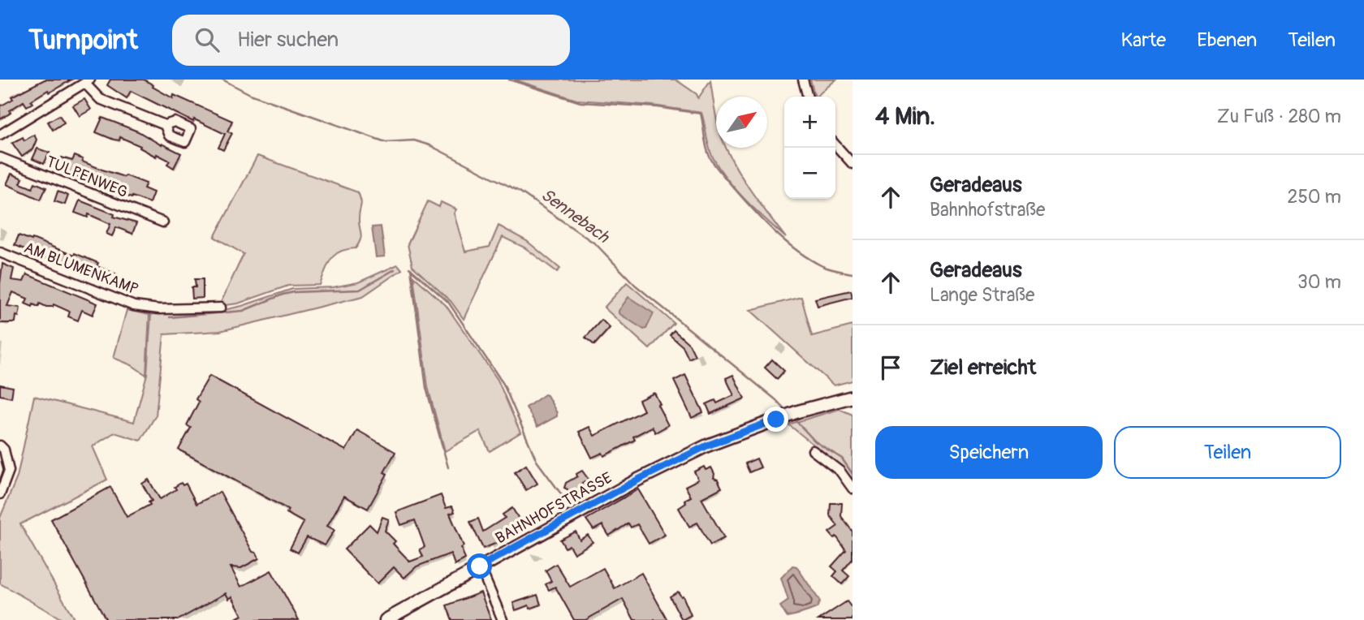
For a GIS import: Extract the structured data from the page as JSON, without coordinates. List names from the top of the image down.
{
  "streets": {
    "main road": ["BAHNHOFSTRASSE"],
    "street": ["TULPENWEG", "AM BLUMENKAMP"]
  },
  "water": ["Sennebach"],
  "north": "top right",
  "page": {
    "header": "Turnpoint",
    "search": "Hier suchen",
    "nav": ["Karte", "Ebenen", "Teilen"],
    "heading": ["4 Min.", "Zu Fuß · 280 m"],
    "map_buttons": ["+", "−"],
    "list": [
      ["Geradeaus", "Bahnhofstraße", "250 m"],
      ["Geradeaus", "Lange Straße", "30 m"],
      "Ziel erreicht"
    ],
    "buttons": ["Speichern", "Teilen"]
  }
}
